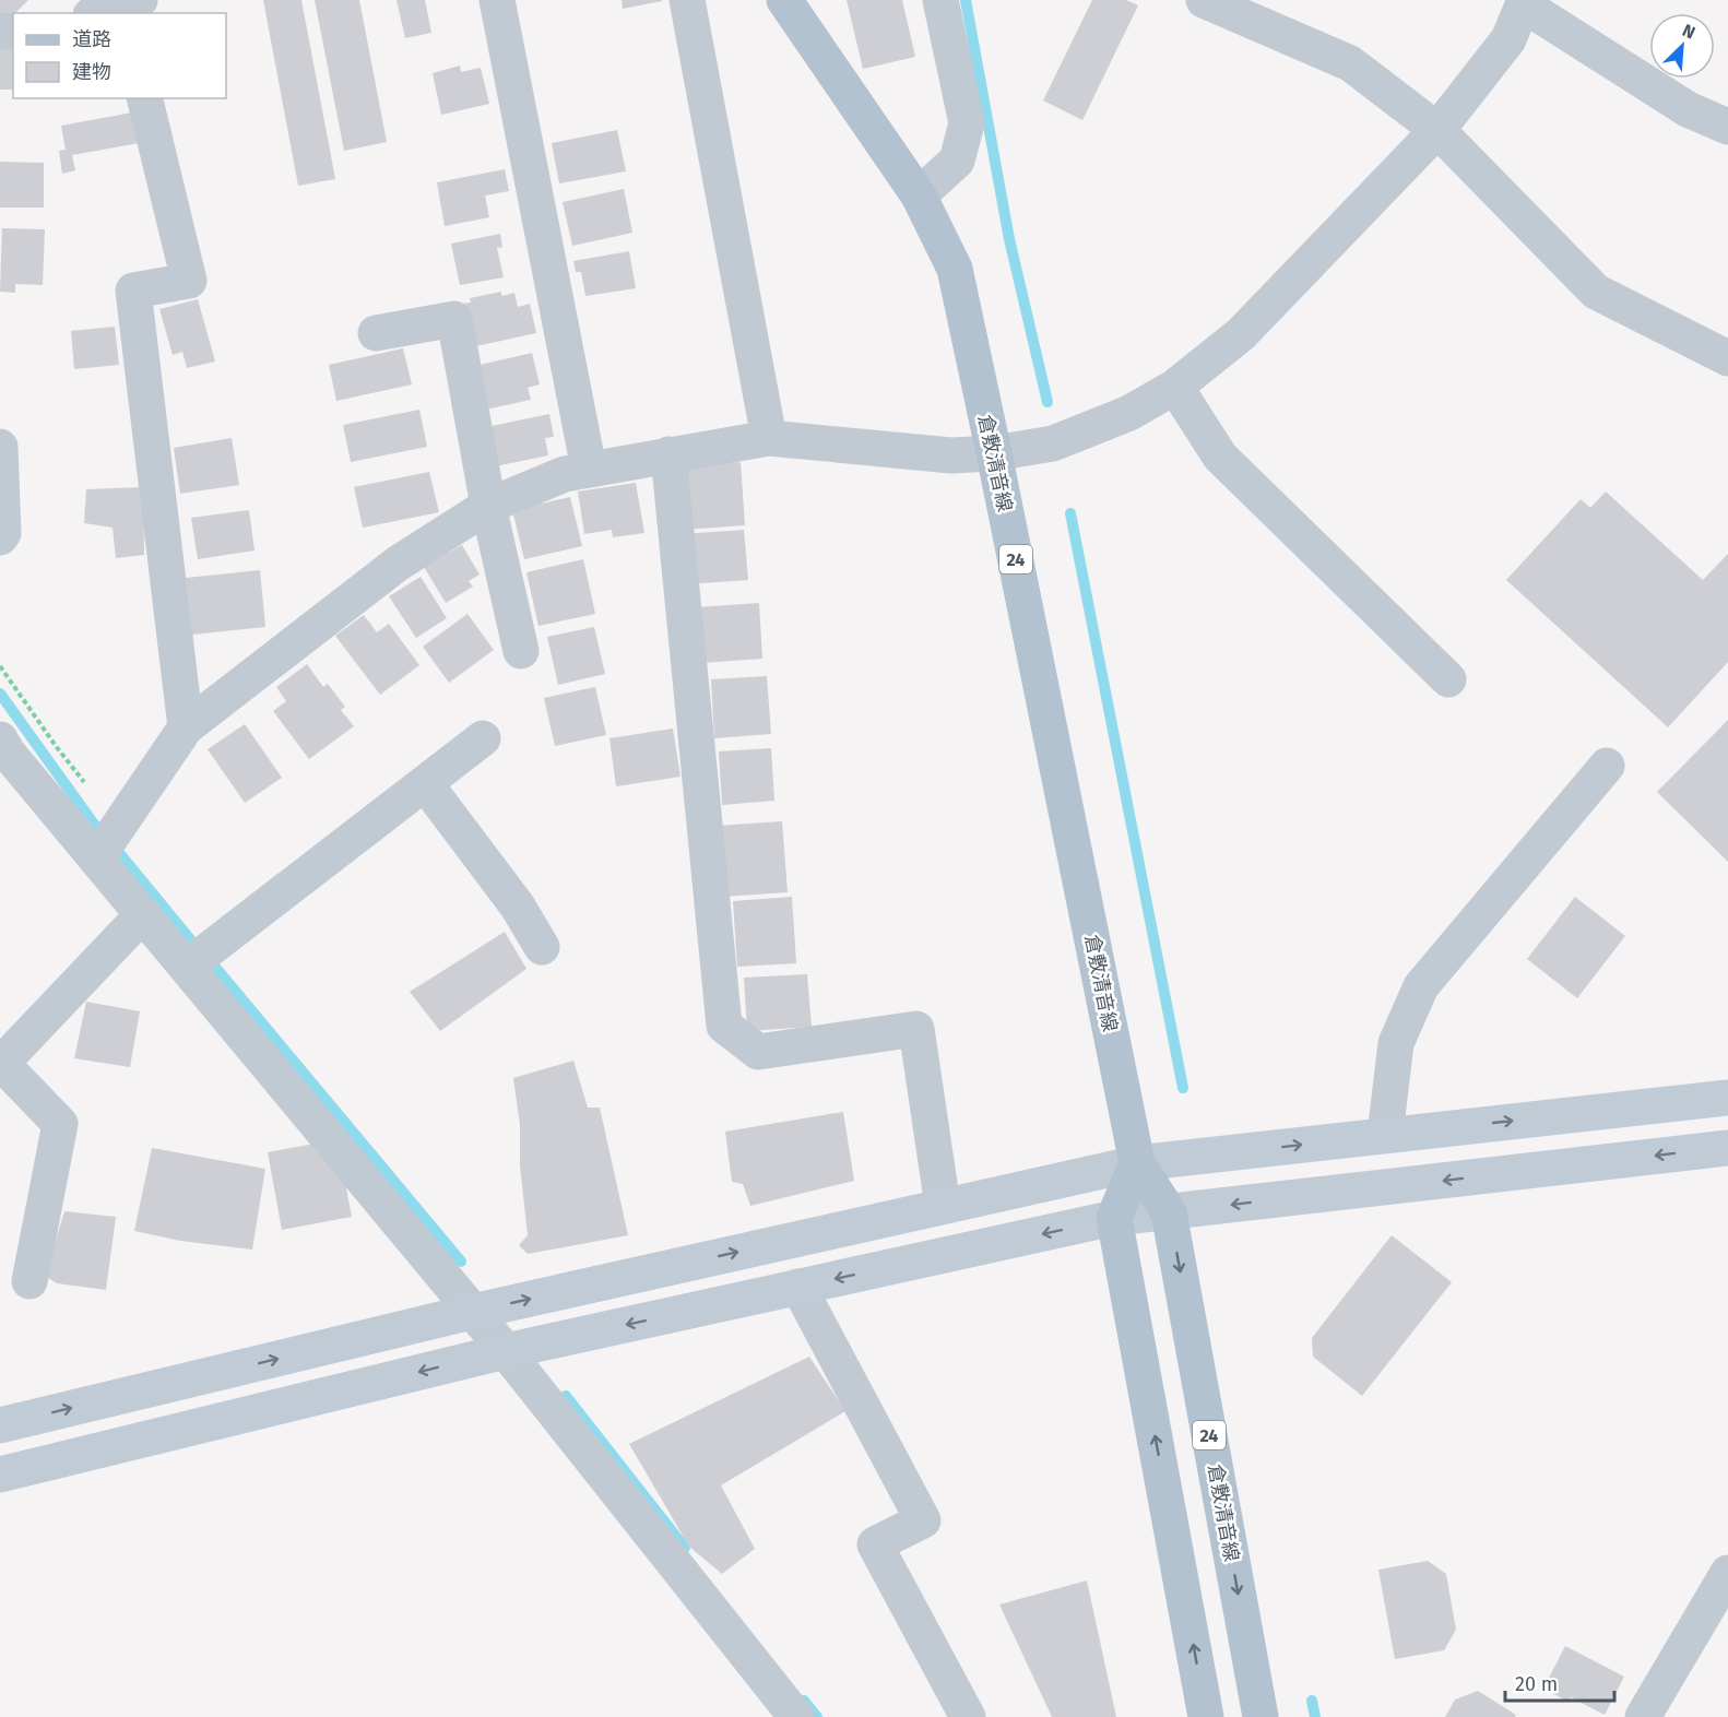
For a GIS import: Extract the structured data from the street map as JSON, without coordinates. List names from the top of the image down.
{
  "streets": {
    "main road": ["倉敷清音線", "24"]
  },
  "legend": ["道路", "建物"],
  "scale_bar": "20 m",
  "north": "top right"
}
